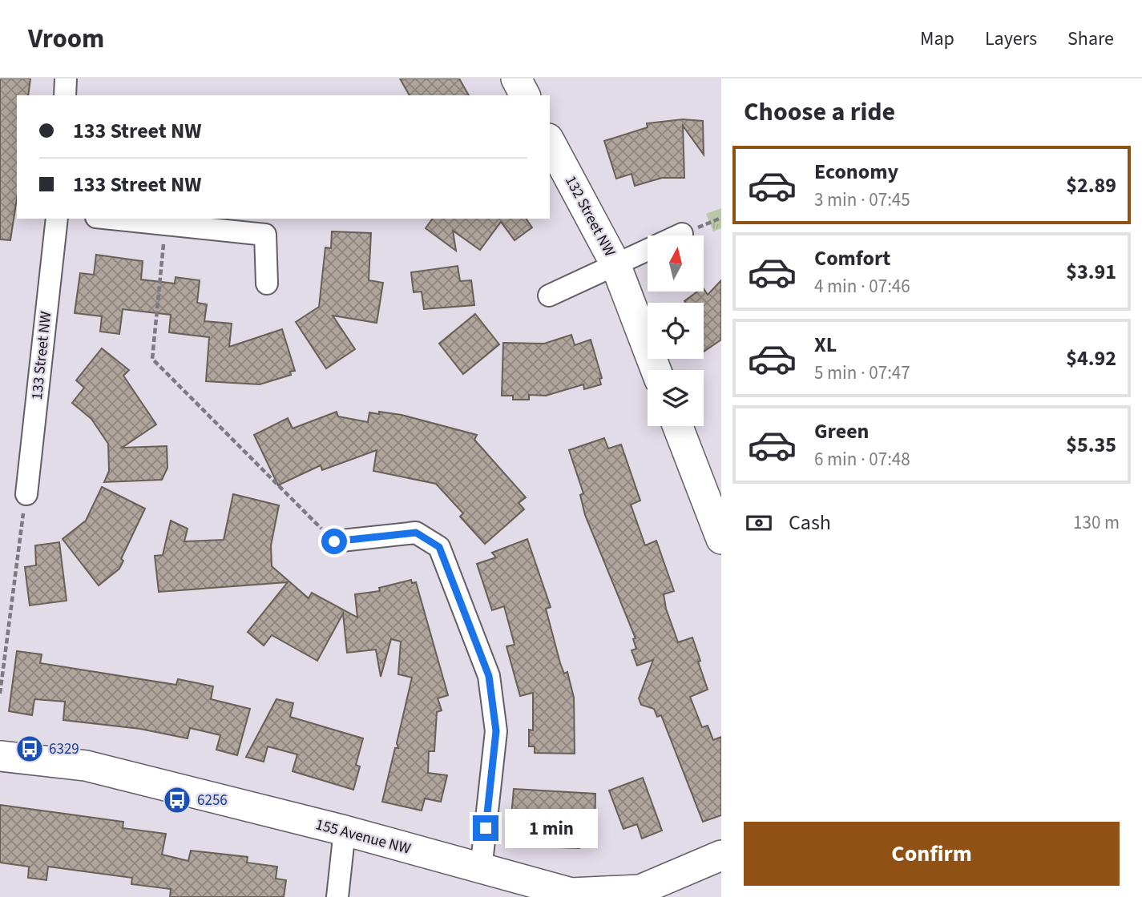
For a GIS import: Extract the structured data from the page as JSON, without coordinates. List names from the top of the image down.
{
  "streets": {
    "street": ["132 Street NW", "133 Street NW", "155 Avenue NW"]
  },
  "places": {
    "bus stop": ["6329", "6256"]
  },
  "north": "top",
  "page": {
    "header": "Vroom",
    "nav": ["Map", "Layers", "Share"],
    "heading": "Choose a ride",
    "banner": ["133 Street NW", "133 Street NW"],
    "list": [
      {
        "name": "Economy",
        "note": "3 min · 07:45",
        "value": "$2.89"
      },
      {
        "name": "Comfort",
        "note": "4 min · 07:46",
        "value": "$3.91"
      },
      {
        "name": "XL",
        "note": "5 min · 07:47",
        "value": "$4.92"
      },
      {
        "name": "Green",
        "note": "6 min · 07:48",
        "value": "$5.35"
      }
    ],
    "pay": ["Cash", "130 m"],
    "bubble": "1 min",
    "buttons": "Confirm"
  }
}
